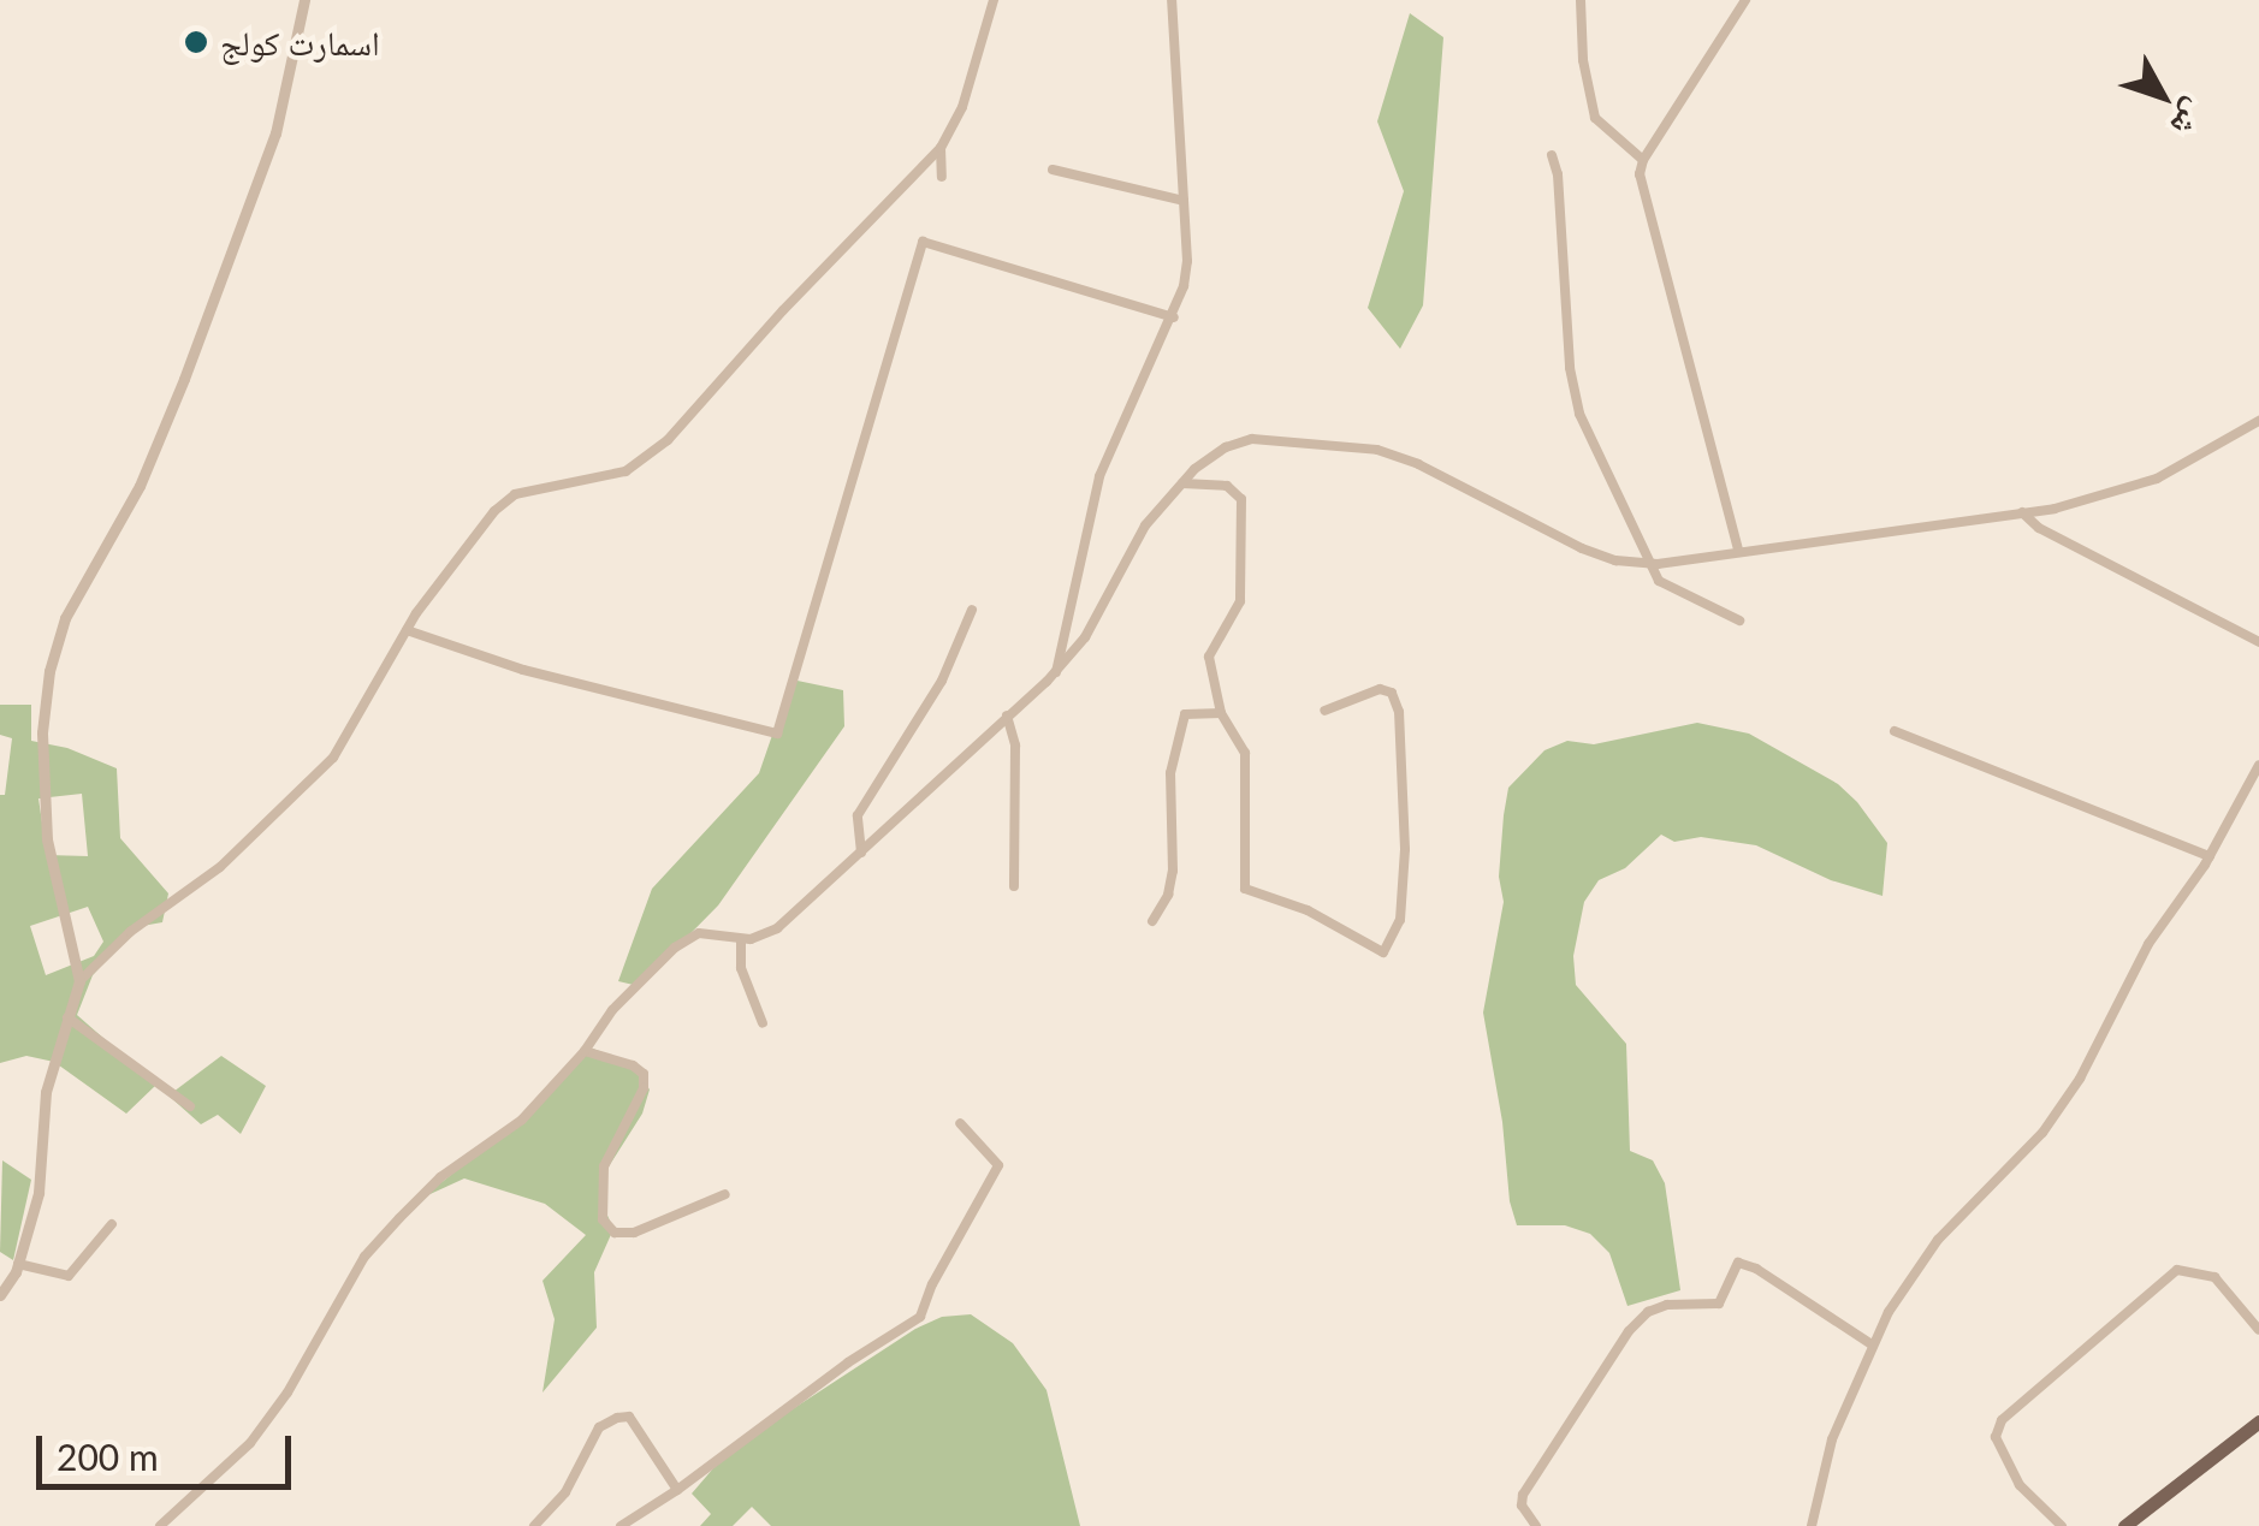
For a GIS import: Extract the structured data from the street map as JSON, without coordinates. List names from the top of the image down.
{
  "places": ["اسمارت كولج"],
  "scale_bar": "200 m",
  "north": "bottom right"
}
